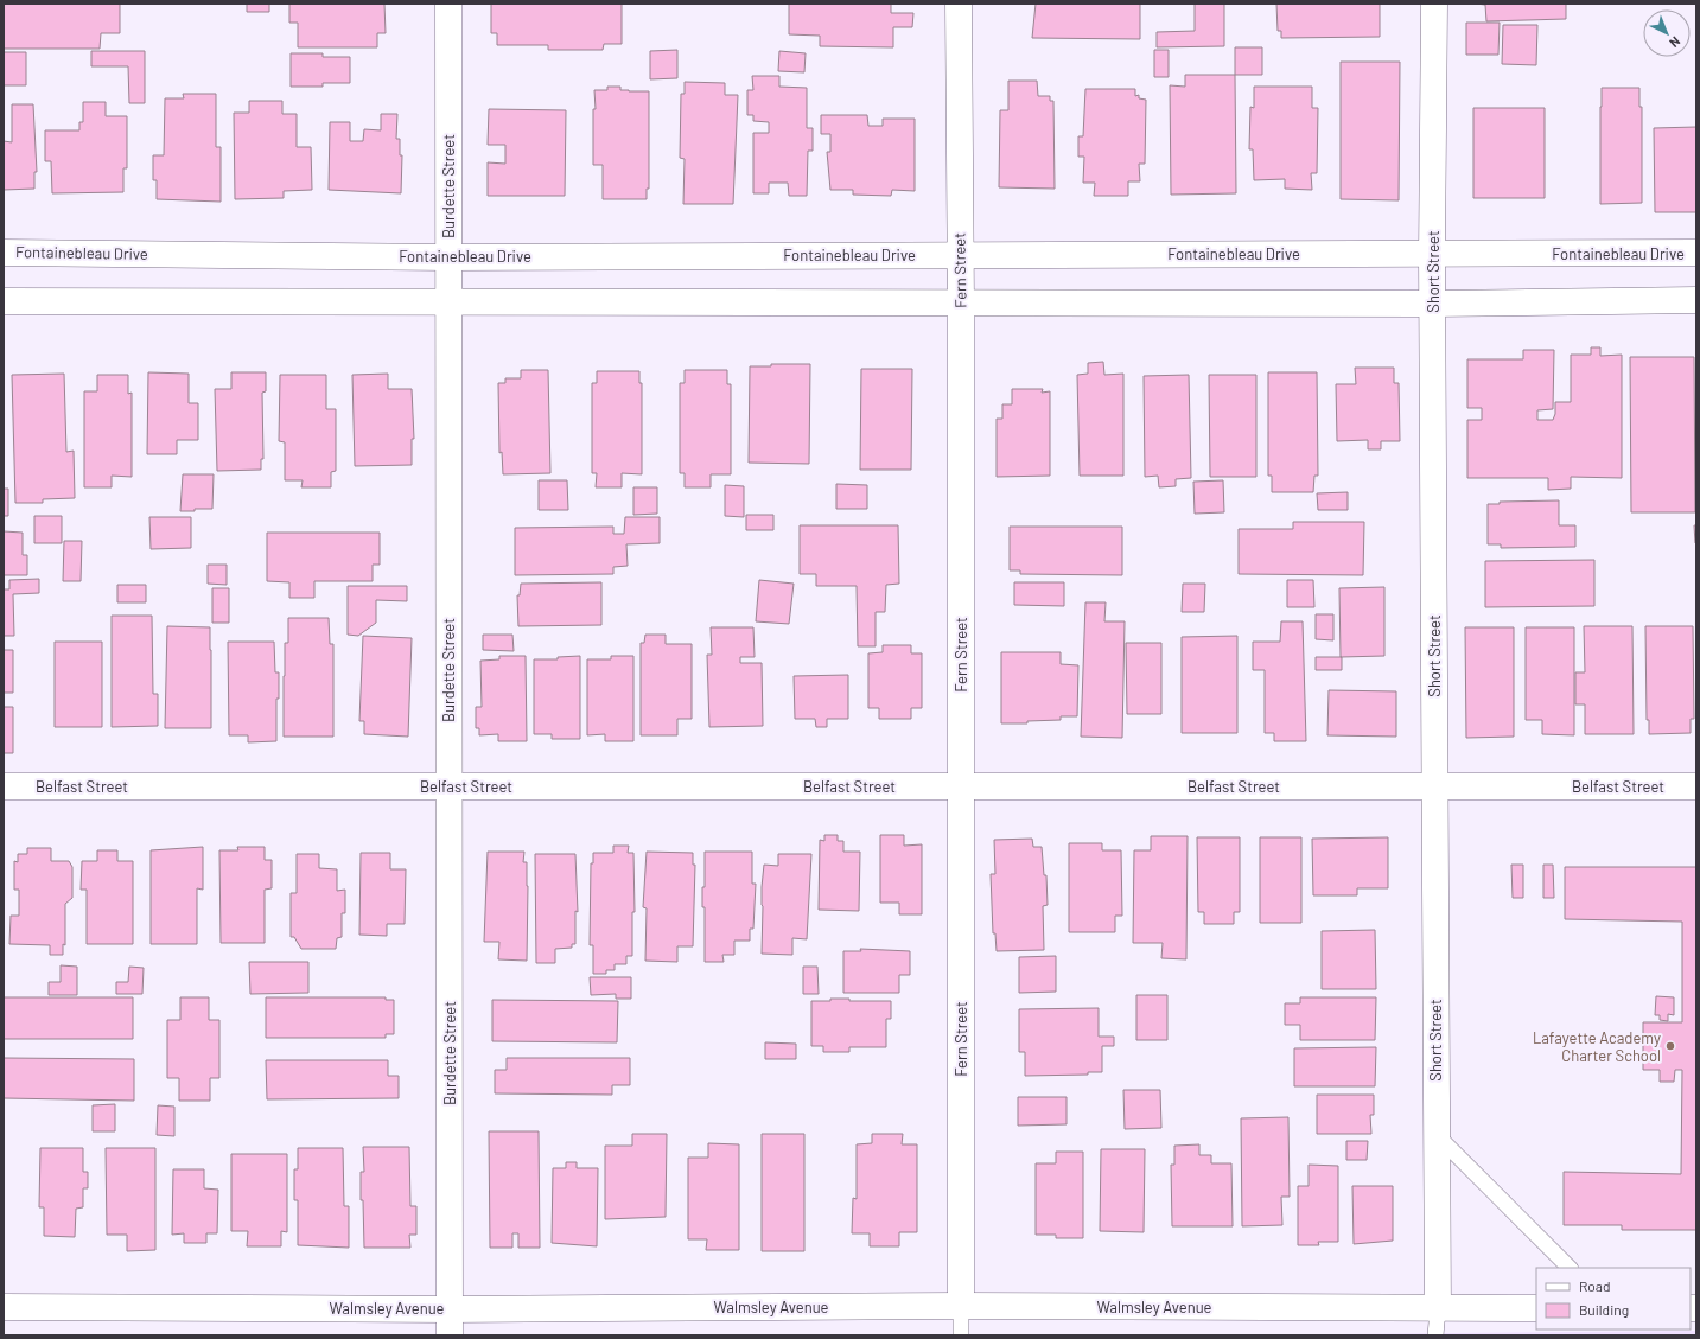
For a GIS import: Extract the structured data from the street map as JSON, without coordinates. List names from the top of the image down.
{
  "streets": {
    "street": [
      "Burdette Street",
      "Fontainebleau Drive",
      "Fern Street",
      "Short Street",
      "Belfast Street",
      "Walmsley Avenue"
    ]
  },
  "crossings": [
    ["Burdette Street", "Fontainebleau Drive"],
    ["Burdette Street", "Belfast Street"],
    ["Burdette Street", "Walmsley Avenue"],
    ["Fontainebleau Drive", "Fern Street"],
    ["Fontainebleau Drive", "Short Street"],
    ["Fern Street", "Belfast Street"],
    ["Fern Street", "Walmsley Avenue"],
    ["Short Street", "Belfast Street"],
    ["Short Street", "Walmsley Avenue"]
  ],
  "places": ["Lafayette Academy Charter School"],
  "legend": ["Road", "Building"],
  "north": "bottom right"
}
